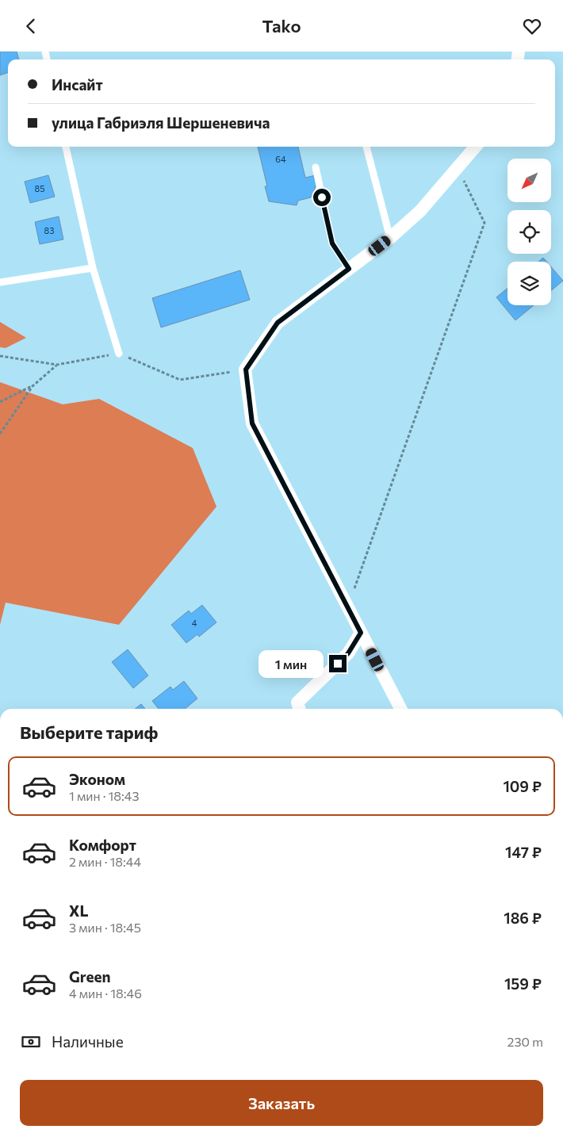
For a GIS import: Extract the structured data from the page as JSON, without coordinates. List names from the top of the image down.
{
  "house_numbers": [
    "64",
    "85",
    "83",
    "4"
  ],
  "north": "bottom left",
  "page": {
    "header": "Tako",
    "banner": ["Инсайт", "улица Габриэля Шершеневича"],
    "bubble": "1 мин",
    "heading": "Выберите тариф",
    "list": [
      {
        "name": "Эконом",
        "note": "1 мин · 18:43",
        "value": "109 ₽"
      },
      {
        "name": "Комфорт",
        "note": "2 мин · 18:44",
        "value": "147 ₽"
      },
      {
        "name": "XL",
        "note": "3 мин · 18:45",
        "value": "186 ₽"
      },
      {
        "name": "Green",
        "note": "4 мин · 18:46",
        "value": "159 ₽"
      }
    ],
    "pay": ["Наличные", "230 m"],
    "buttons": "Заказать"
  }
}
